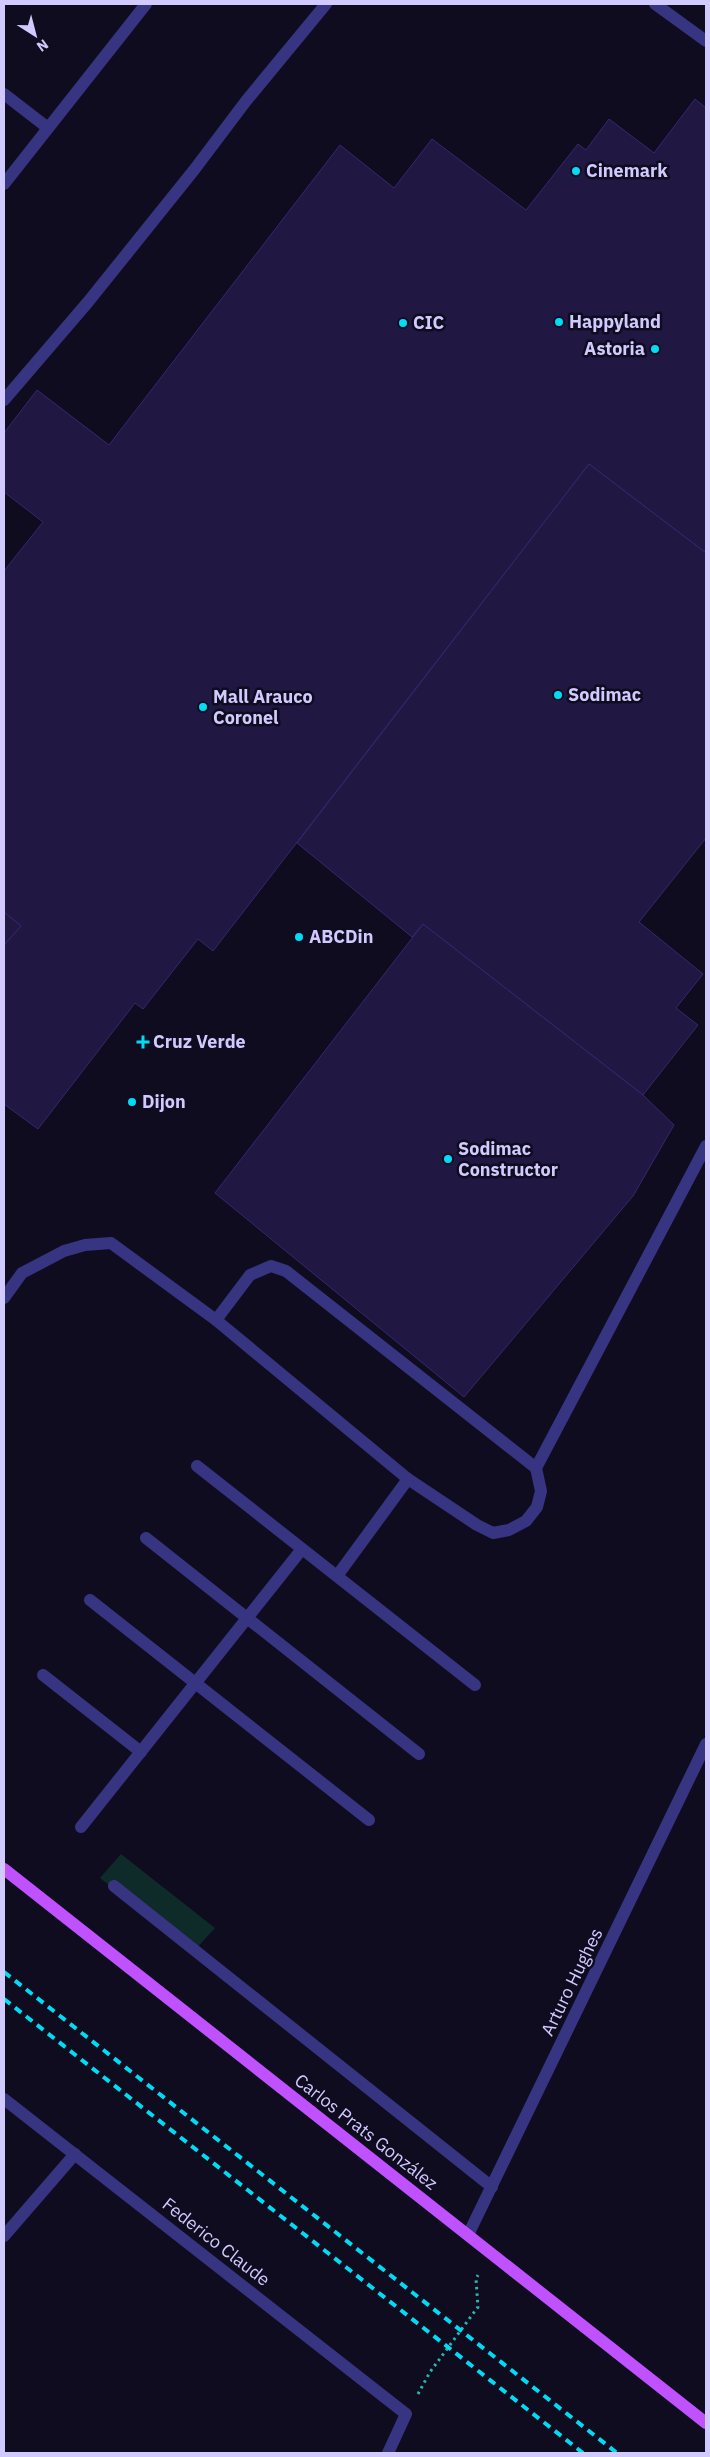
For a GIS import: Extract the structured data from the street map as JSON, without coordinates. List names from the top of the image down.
{
  "streets": {
    "main road": ["Carlos Prats González"],
    "street": ["Arturo Hughes", "Federico Claude"]
  },
  "crossings": [
    ["Arturo Hughes", "Carlos Prats González"]
  ],
  "places": {
    "other": [
      "Cinemark",
      "Happyland",
      "CIC",
      "Astoria",
      "Sodimac",
      "Mall Arauco Coronel",
      "ABCDin",
      "Dijon",
      "Sodimac Constructor"
    ],
    "health": ["Cruz Verde"]
  },
  "north": "bottom right"
}
